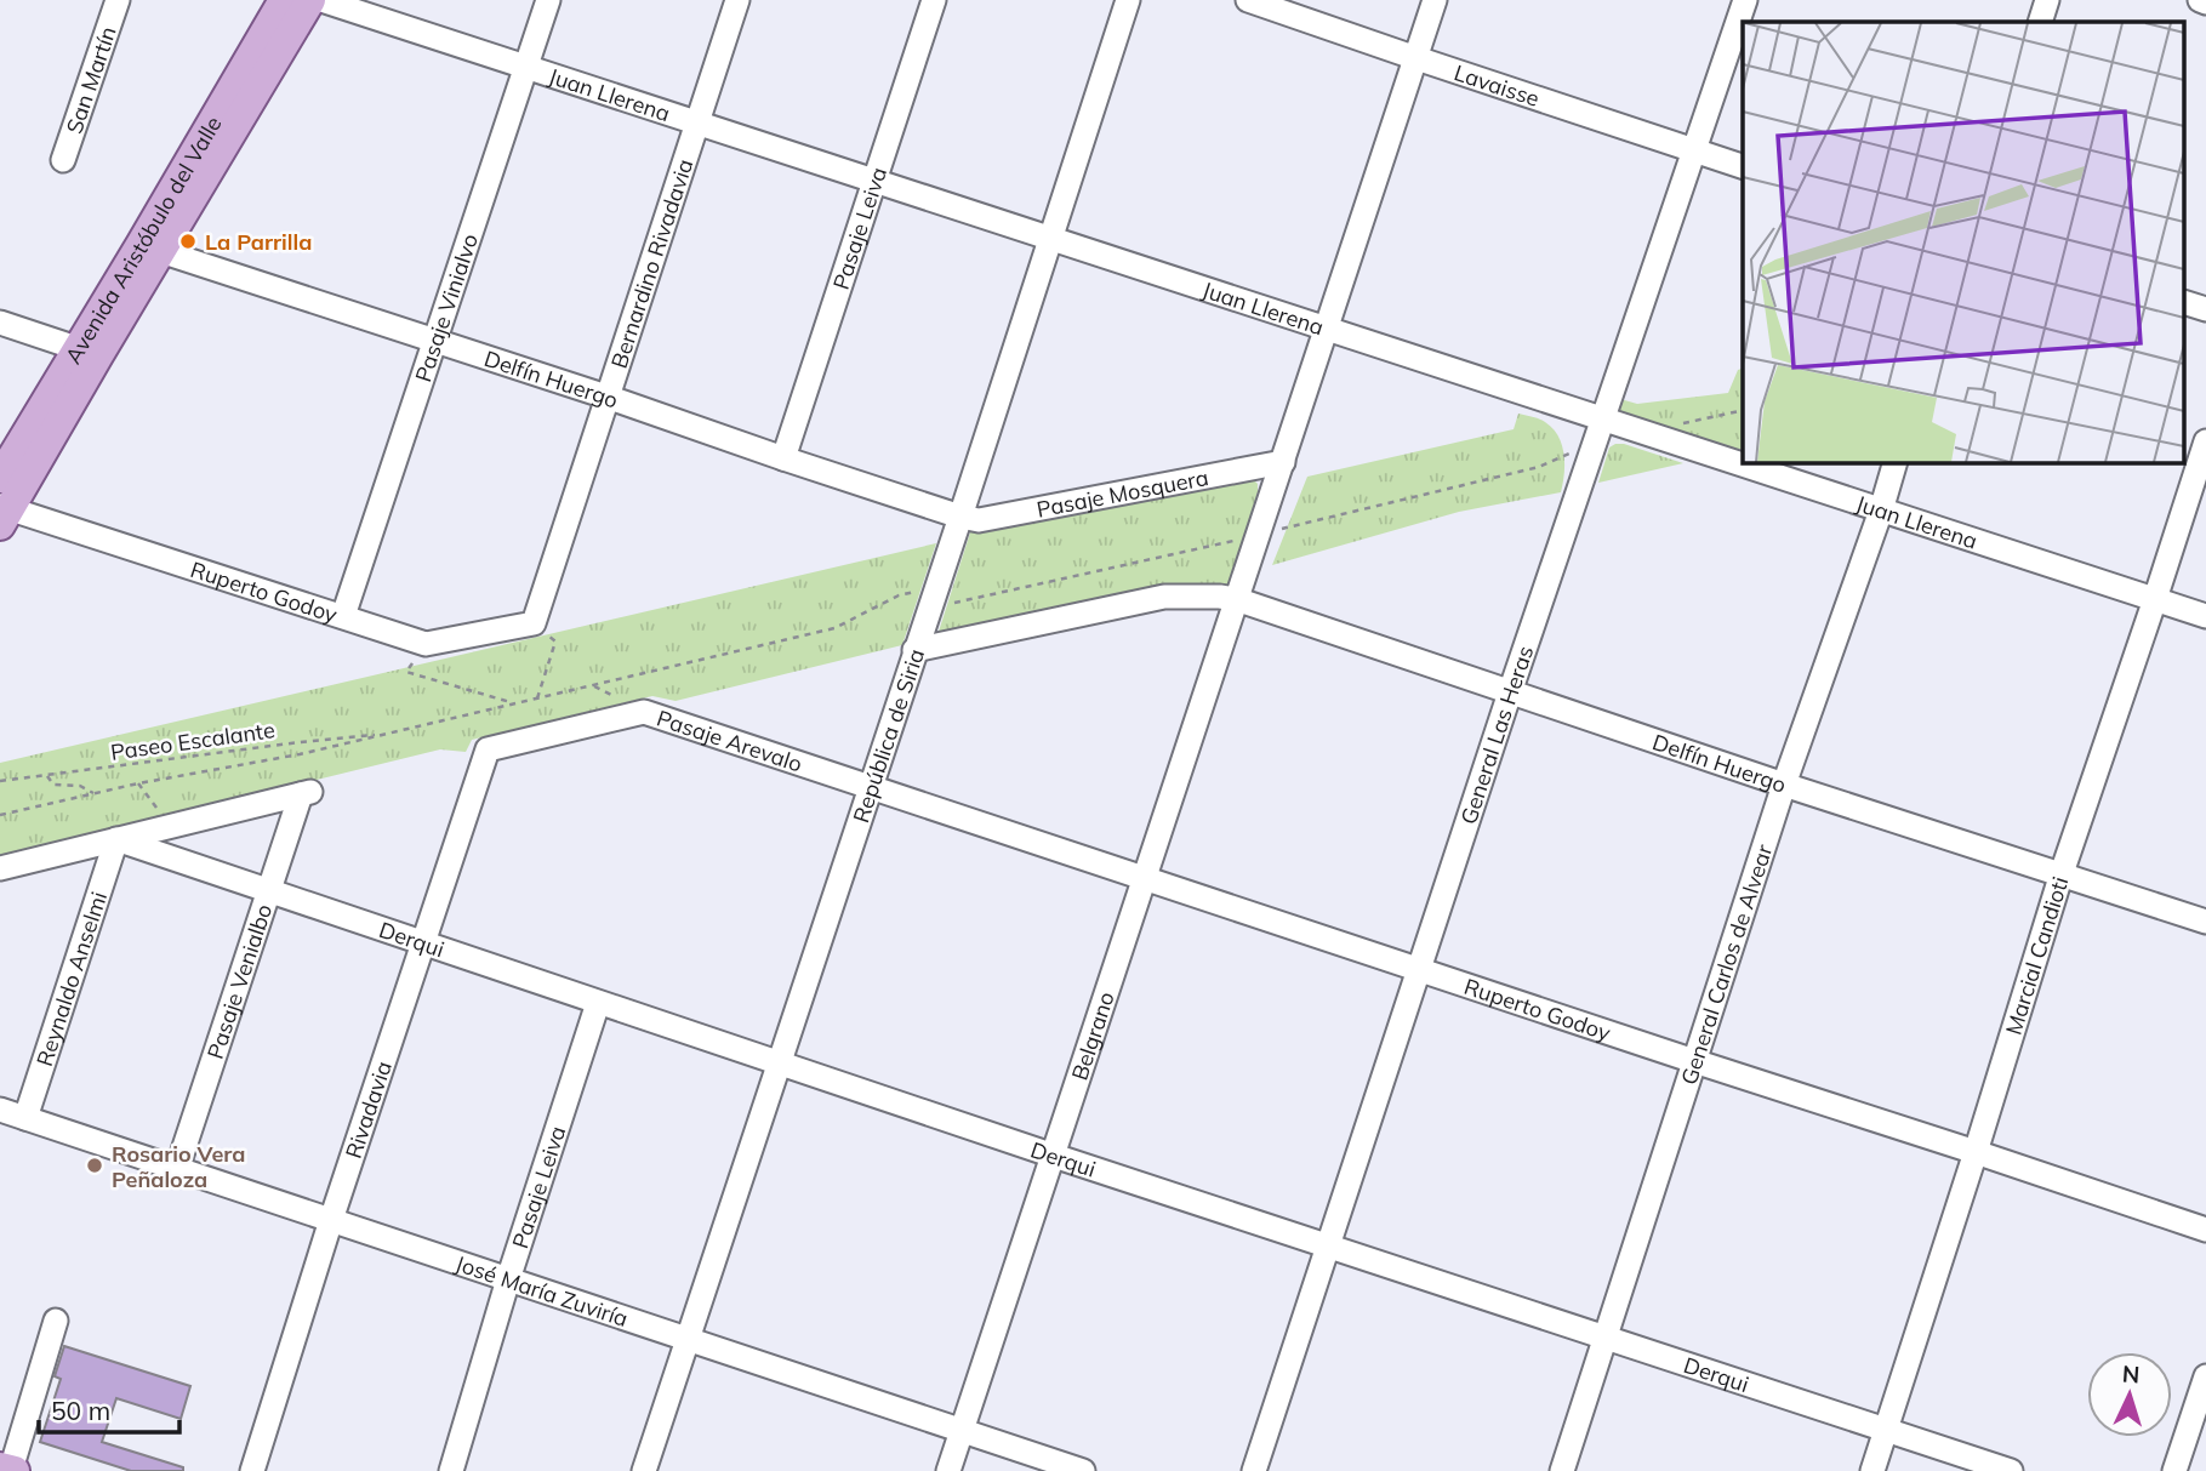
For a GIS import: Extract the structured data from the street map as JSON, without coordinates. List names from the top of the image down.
{
  "streets": {
    "main road": ["Avenida Aristóbulo del Valle"],
    "street": [
      "San Martín",
      "Lavaisse",
      "Juan Llerena",
      "Pasaje Leiva",
      "Bernardino Rivadavia",
      "Pasaje Vinialvo",
      "Delfín Huergo",
      "Pasaje Mosquera",
      "Ruperto Godoy",
      "General Las Heras",
      "República de Siria",
      "Pasaje Arevalo",
      "Derqui",
      "Marcial Candioti",
      "General Carlos de Alvear",
      "Reynaldo Anselmi",
      "Pasaje Venialbo",
      "Belgrano",
      "Rivadavia",
      "José María Zuviría"
    ],
    "path": ["Paseo Escalante"]
  },
  "crossings": [
    ["Lavaisse", "General Las Heras"],
    ["Lavaisse", "Belgrano"],
    ["Juan Llerena", "Pasaje Leiva"],
    ["Juan Llerena", "Bernardino Rivadavia"],
    ["Juan Llerena", "Pasaje Vinialvo"],
    ["Juan Llerena", "General Las Heras"],
    ["Juan Llerena", "República de Siria"],
    ["Juan Llerena", "Marcial Candioti"],
    ["Juan Llerena", "General Carlos de Alvear"],
    ["Juan Llerena", "Belgrano"],
    ["Pasaje Leiva", "Delfín Huergo"],
    ["Pasaje Leiva", "Derqui"],
    ["Pasaje Leiva", "José María Zuviría"],
    ["Avenida Aristóbulo del Valle", "Delfín Huergo"],
    ["Avenida Aristóbulo del Valle", "Ruperto Godoy"],
    ["Bernardino Rivadavia", "Delfín Huergo"],
    ["Bernardino Rivadavia", "Ruperto Godoy"],
    ["Pasaje Vinialvo", "Delfín Huergo"],
    ["Pasaje Vinialvo", "Ruperto Godoy"],
    ["Delfín Huergo", "Pasaje Mosquera"],
    ["Delfín Huergo", "General Las Heras"],
    ["Delfín Huergo", "República de Siria"],
    ["Delfín Huergo", "Marcial Candioti"],
    ["Delfín Huergo", "General Carlos de Alvear"],
    ["Delfín Huergo", "Belgrano"],
    ["Pasaje Mosquera", "República de Siria"],
    ["Pasaje Mosquera", "Belgrano"],
    ["Ruperto Godoy", "General Las Heras"],
    ["Ruperto Godoy", "República de Siria"],
    ["Ruperto Godoy", "Pasaje Arevalo"],
    ["Ruperto Godoy", "Marcial Candioti"],
    ["Ruperto Godoy", "General Carlos de Alvear"],
    ["Ruperto Godoy", "Belgrano"],
    ["General Las Heras", "Derqui"],
    ["República de Siria", "Pasaje Arevalo"],
    ["República de Siria", "Derqui"],
    ["República de Siria", "José María Zuviría"],
    ["Pasaje Arevalo", "Rivadavia"],
    ["Derqui", "Marcial Candioti"],
    ["Derqui", "General Carlos de Alvear"],
    ["Derqui", "Reynaldo Anselmi"],
    ["Derqui", "Pasaje Venialbo"],
    ["Derqui", "Belgrano"],
    ["Derqui", "Rivadavia"],
    ["Reynaldo Anselmi", "José María Zuviría"],
    ["Pasaje Venialbo", "José María Zuviría"],
    ["Belgrano", "José María Zuviría"],
    ["Rivadavia", "José María Zuviría"]
  ],
  "places": ["La Parrilla", "Rosario Vera Peñaloza"],
  "scale_bar": "50 m",
  "north": "top"
}
